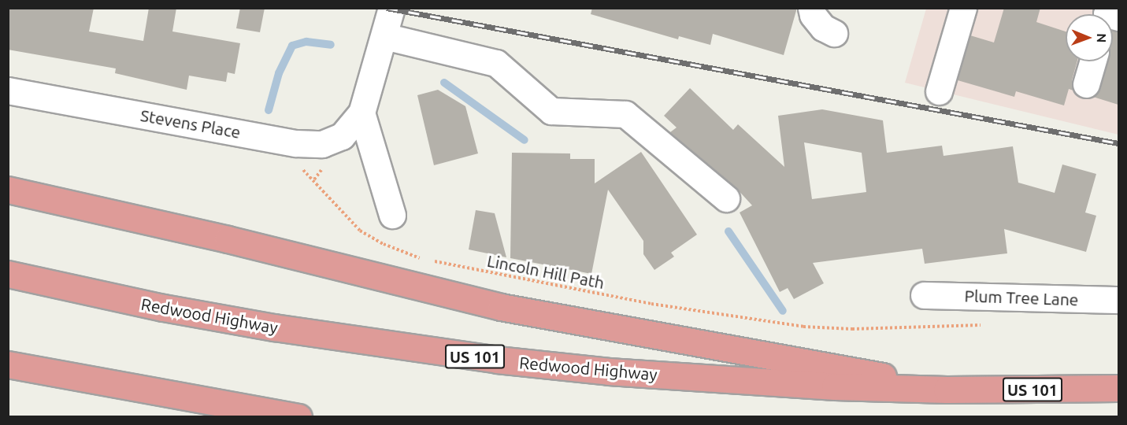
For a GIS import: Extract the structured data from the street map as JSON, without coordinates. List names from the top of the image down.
{
  "streets": {
    "highway": ["Redwood Highway", "US 101"],
    "street": ["Stevens Place", "Plum Tree Lane"],
    "path": ["Lincoln Hill Path"]
  },
  "north": "right"
}
